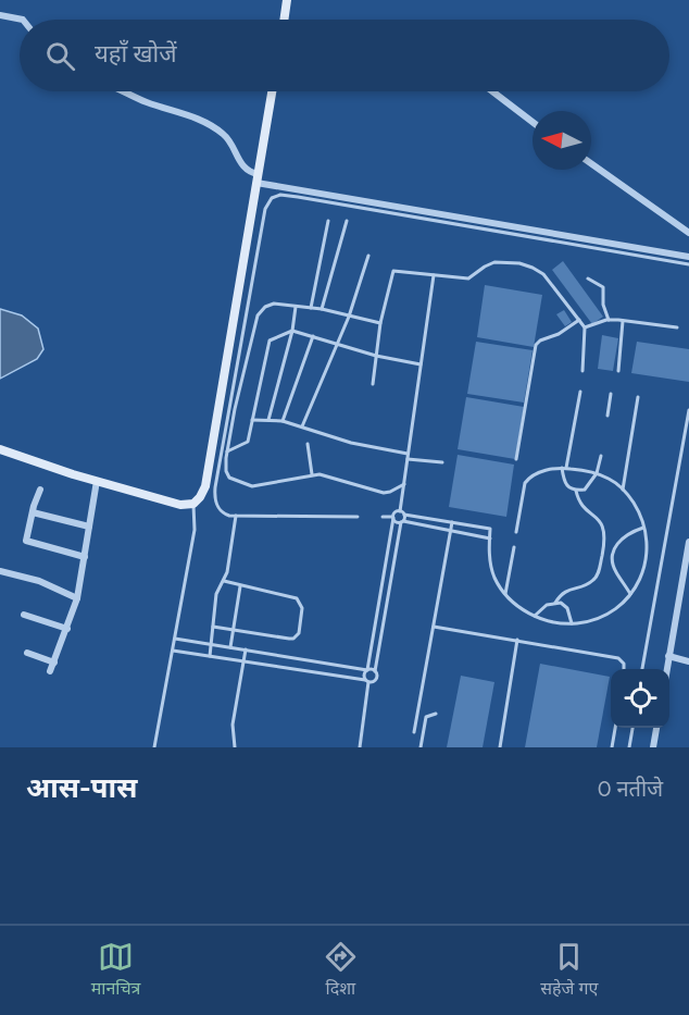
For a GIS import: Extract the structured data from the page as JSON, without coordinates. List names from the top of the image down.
{
  "north": "left",
  "page": {
    "search": "यहाँ खोजें",
    "heading": ["आस-पास", "0 नतीजे"],
    "nav": ["मानचित्र", "दिशा", "सहेजे गए"]
  }
}
